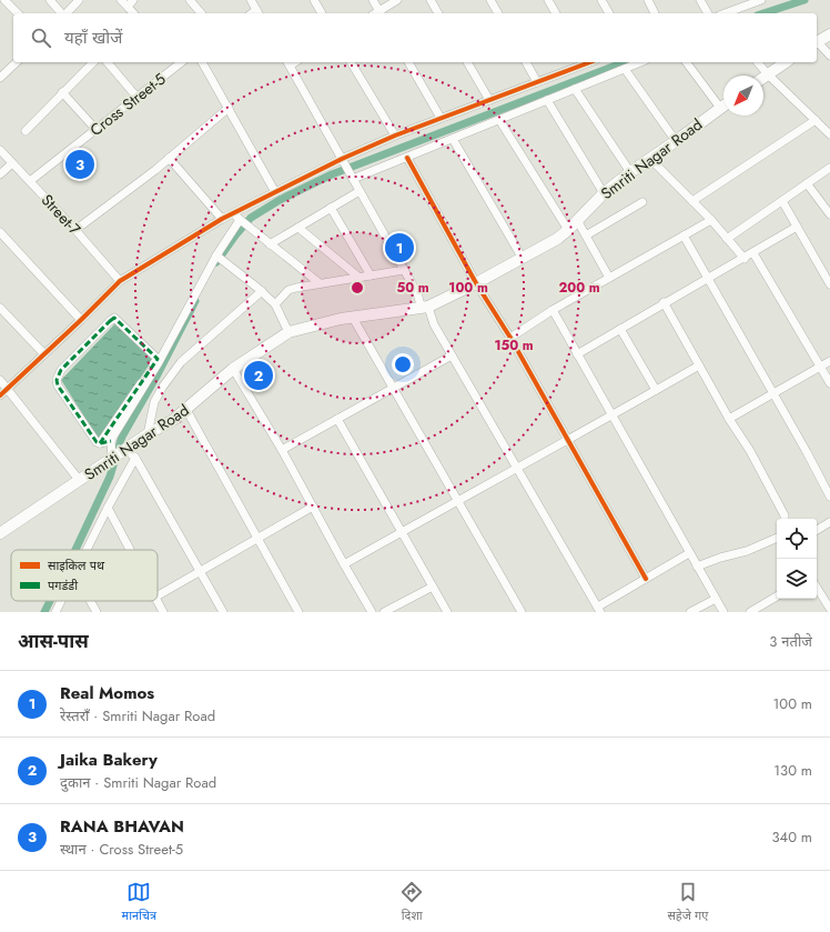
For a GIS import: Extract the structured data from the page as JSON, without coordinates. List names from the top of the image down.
{
  "streets": {
    "main road": ["Smriti Nagar Road"],
    "street": ["Cross Street-5", "Street-7"]
  },
  "crossings": [
    ["Cross Street-5", "Street-7"]
  ],
  "legend": ["साइकिल पथ", "पगडंडी"],
  "north": "bottom left",
  "page": {
    "search": "यहाँ खोजें",
    "pins": ["3", "1", "2"],
    "heading": ["आस-पास", "3 नतीजे"],
    "list": [
      {
        "mark": "1",
        "name": "Real Momos",
        "note": "रेस्तराँ · Smriti Nagar Road",
        "value": "100 m"
      },
      {
        "mark": "2",
        "name": "Jaika Bakery",
        "note": "दुकान · Smriti Nagar Road",
        "value": "130 m"
      },
      {
        "mark": "3",
        "name": "RANA BHAVAN",
        "note": "स्थान · Cross Street-5",
        "value": "340 m"
      }
    ],
    "nav": ["मानचित्र", "दिशा", "सहेजे गए"]
  },
  "rings": [
    "50 m",
    "100 m",
    "200 m",
    "150 m"
  ]
}
